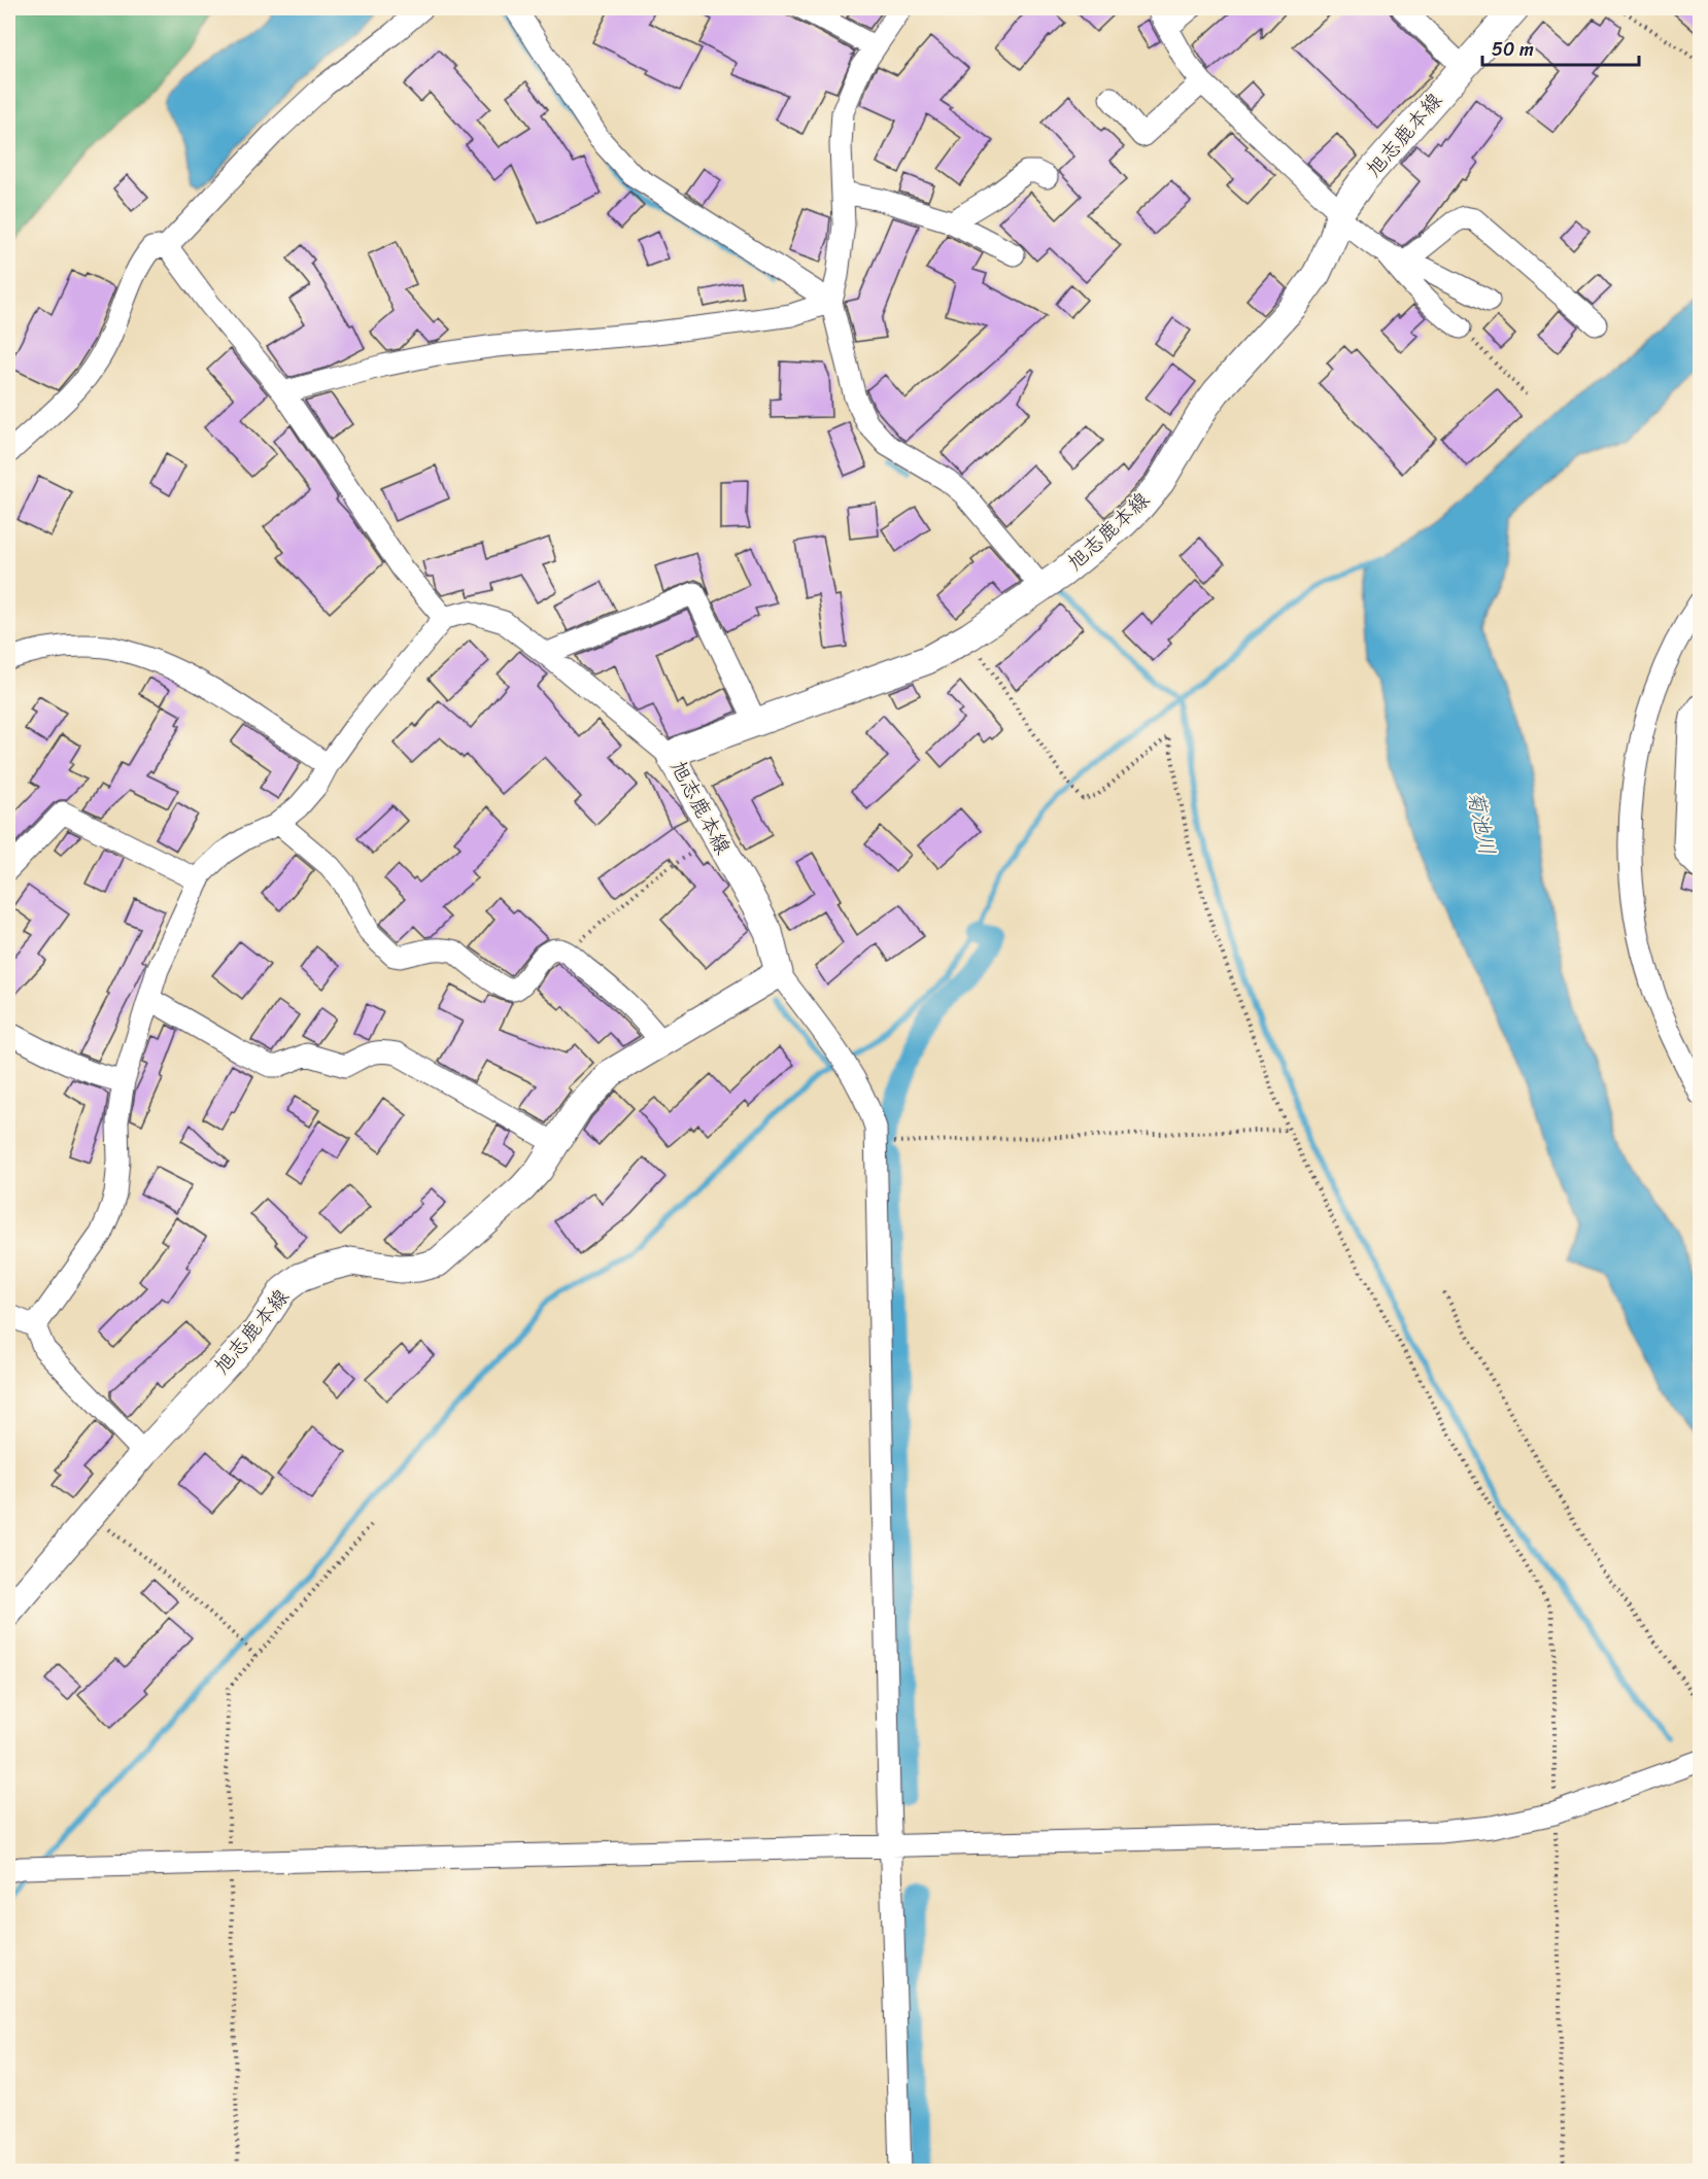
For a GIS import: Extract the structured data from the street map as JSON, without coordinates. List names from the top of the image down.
{
  "streets": {
    "main road": ["旭志鹿本線"]
  },
  "water": ["菊池川"],
  "scale_bar": "50 m"
}
